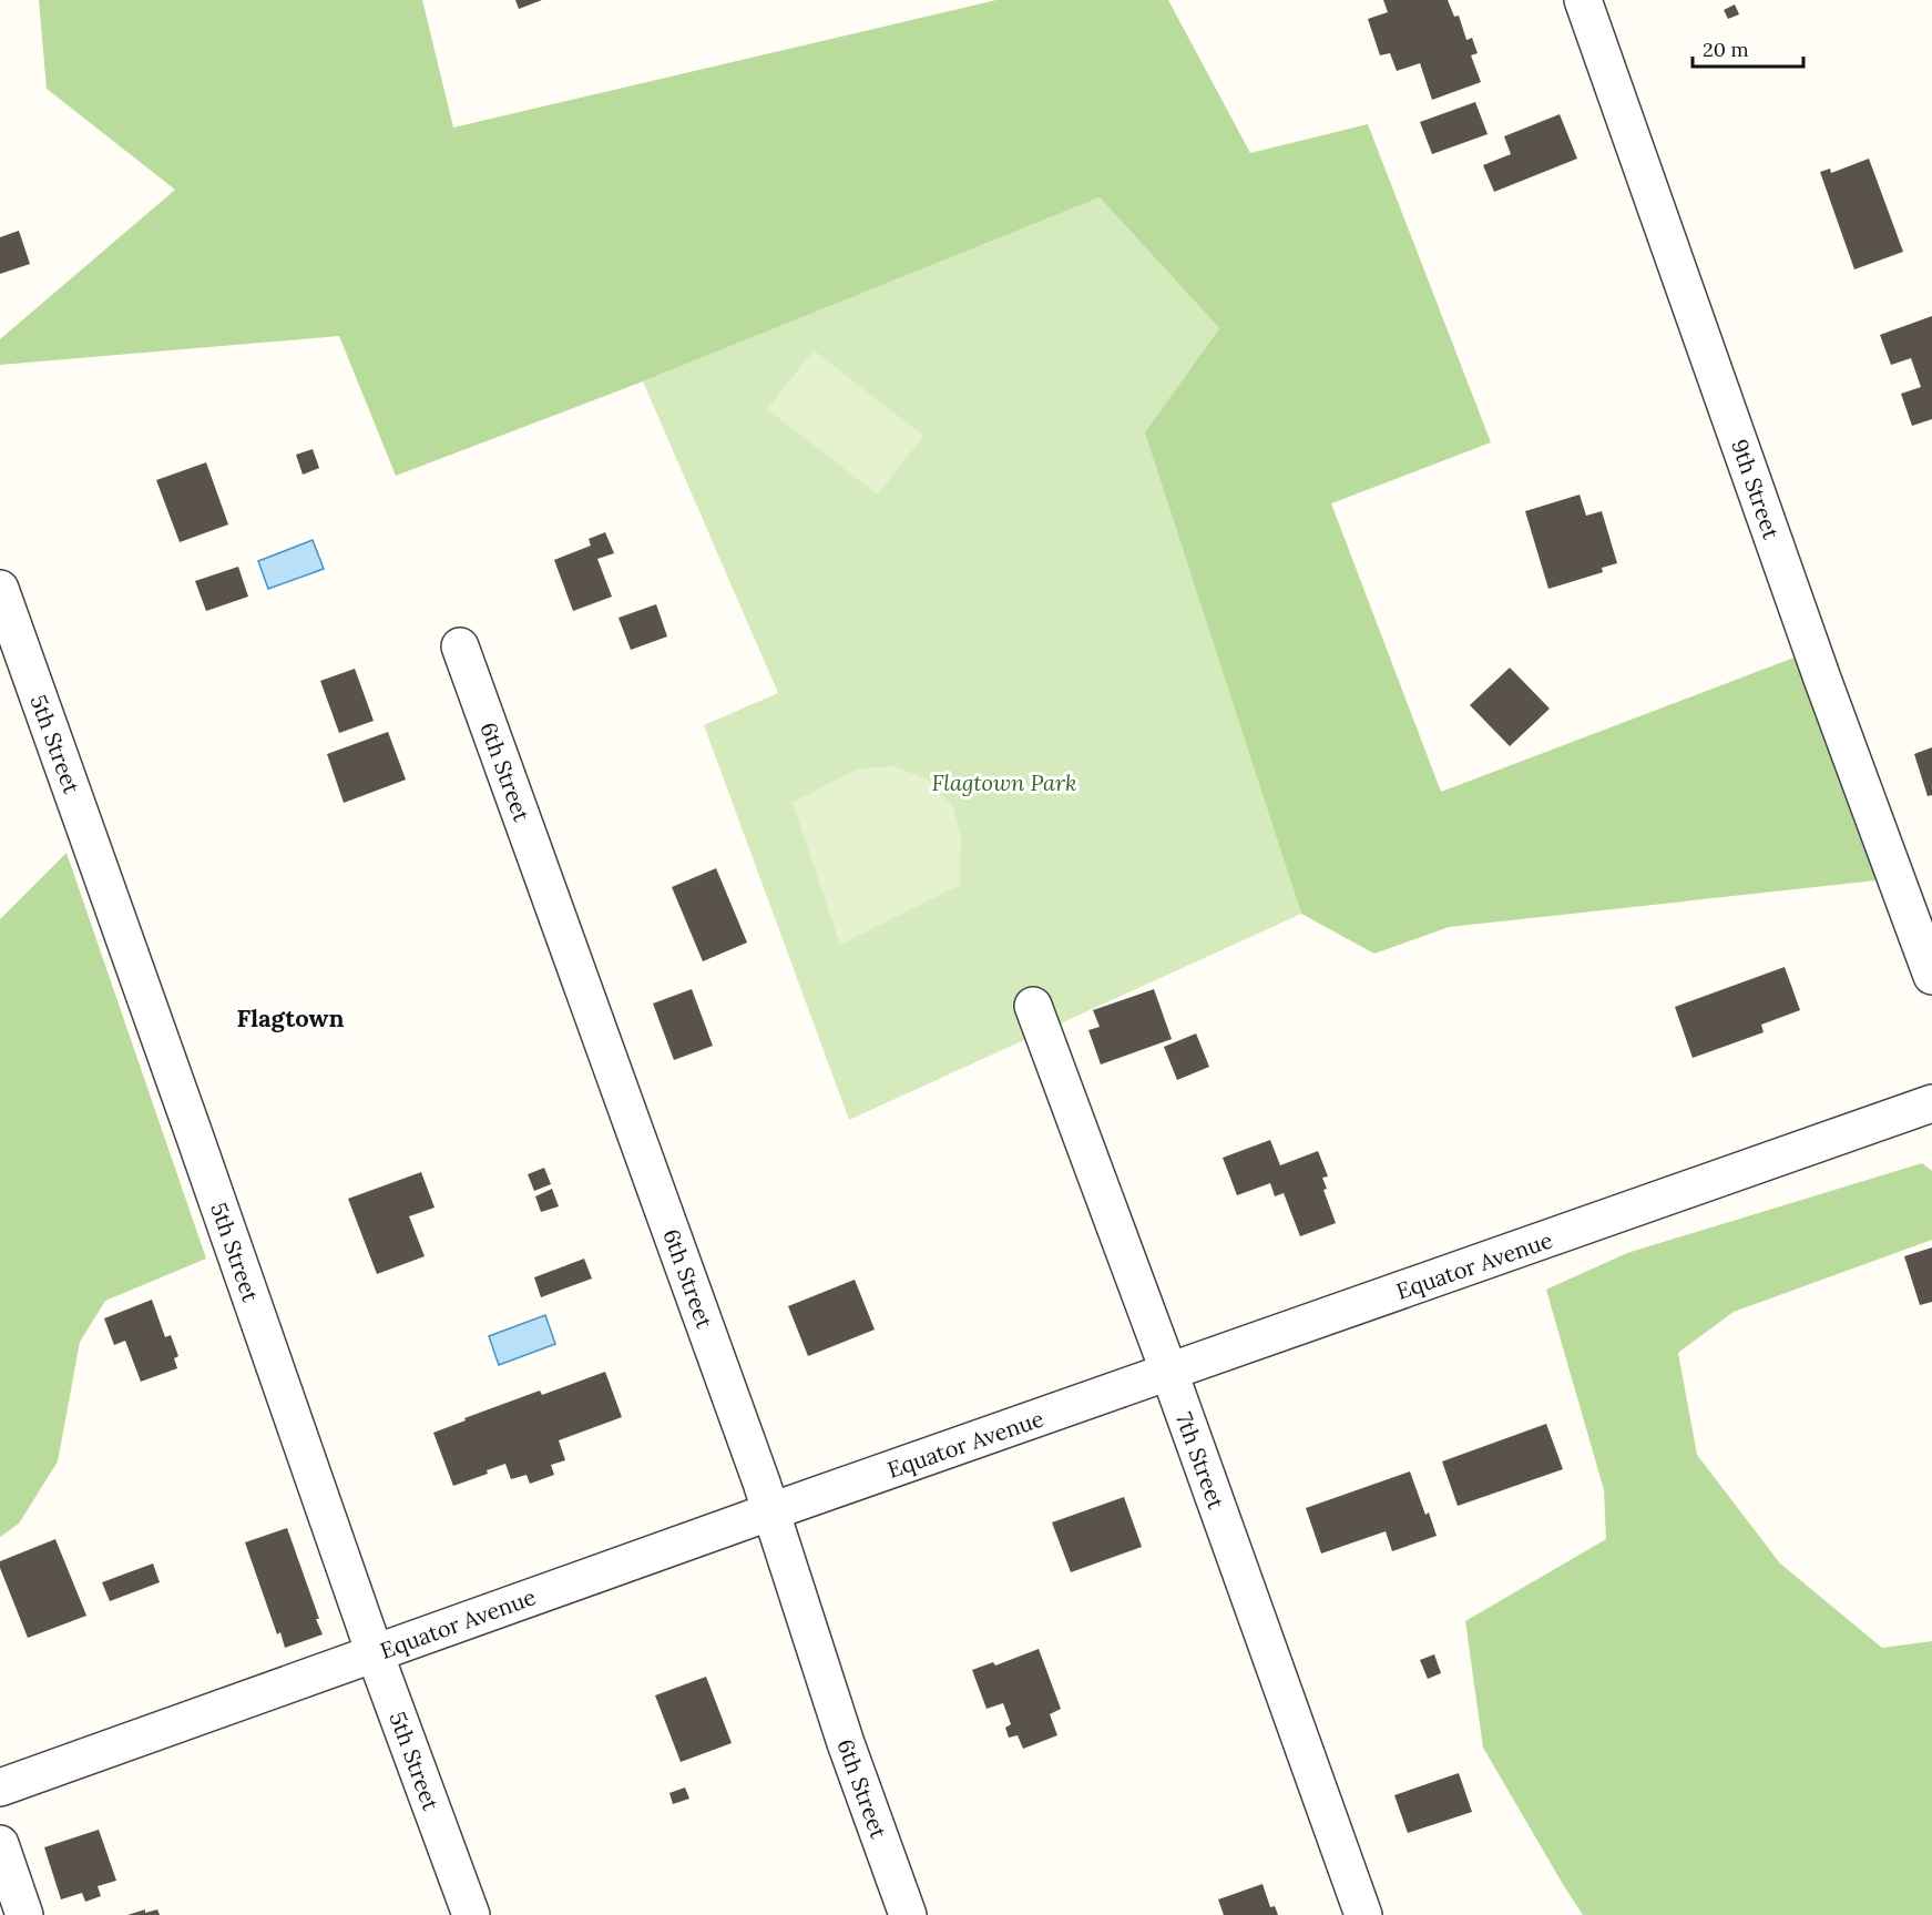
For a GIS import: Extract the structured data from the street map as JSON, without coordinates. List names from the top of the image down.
{
  "streets": {
    "street": [
      "9th Street",
      "5th Street",
      "6th Street",
      "Equator Avenue",
      "7th Street"
    ]
  },
  "crossings": [
    ["5th Street", "Equator Avenue"],
    ["6th Street", "Equator Avenue"],
    ["Equator Avenue", "7th Street"]
  ],
  "districts": ["Flagtown"],
  "parks": ["Flagtown Park"],
  "scale_bar": "20 m"
}
